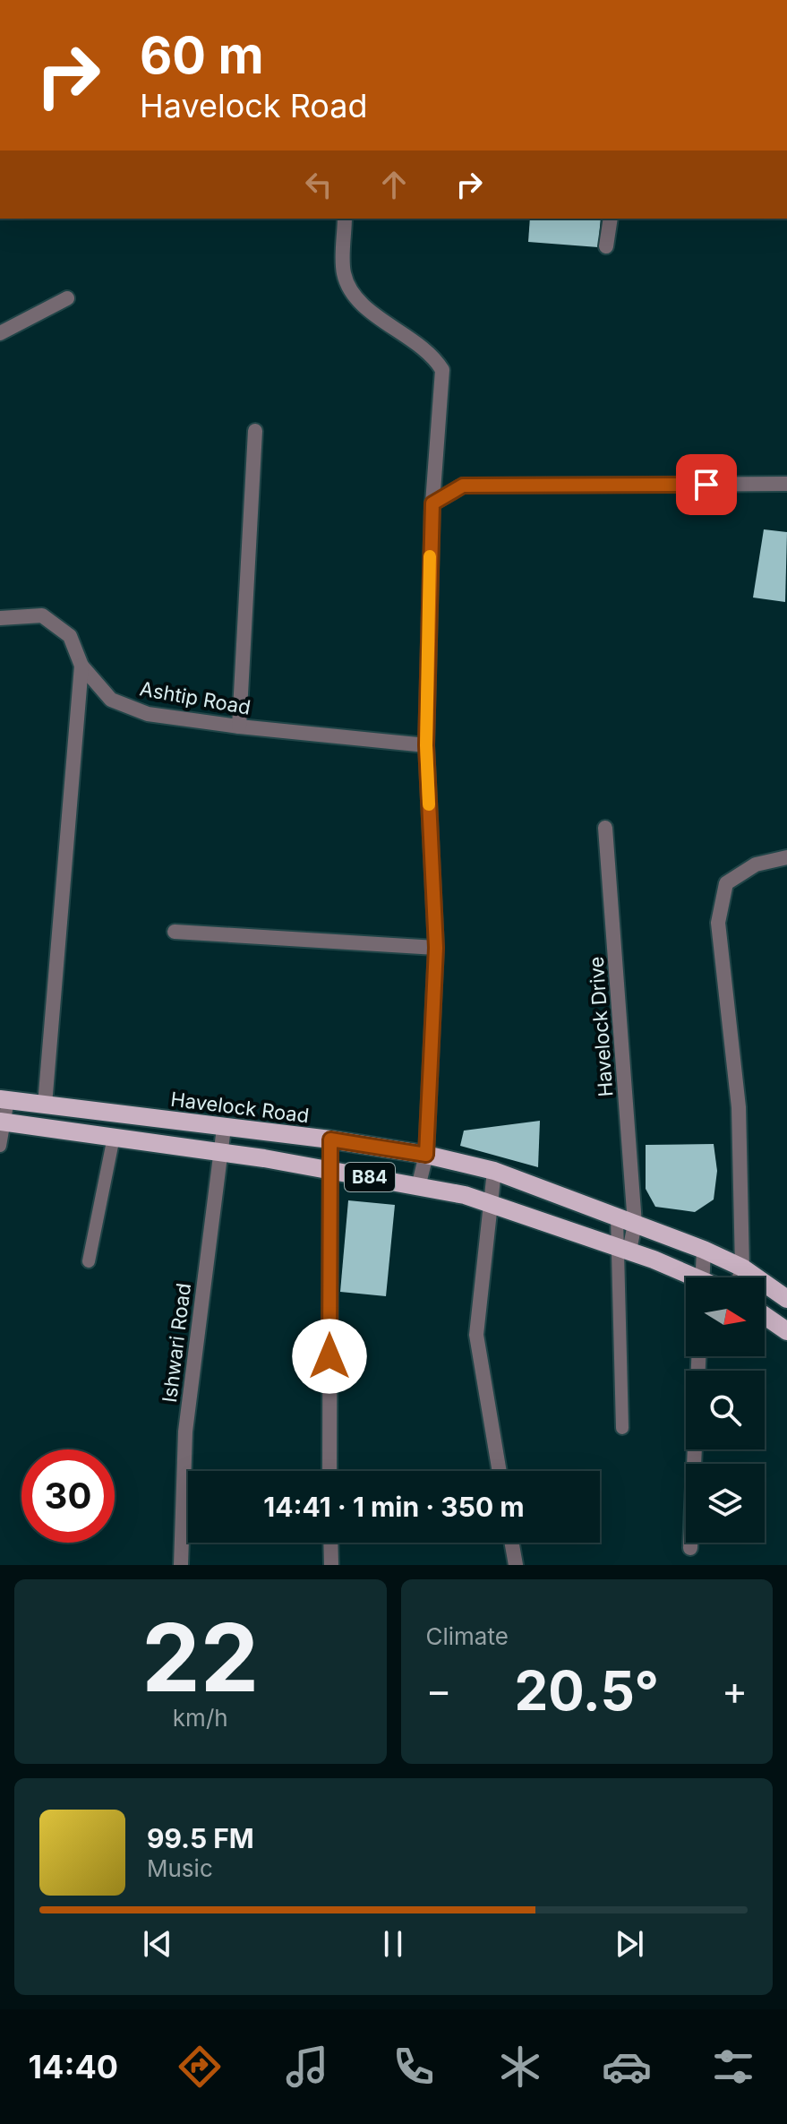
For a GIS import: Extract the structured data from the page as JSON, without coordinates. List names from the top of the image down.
{
  "streets": {
    "main road": ["Havelock Road", "B84"],
    "street": ["Ashtip Road", "Havelock Drive", "Ishwari Road"]
  },
  "crossings": [
    ["Havelock Drive", "Havelock Road"],
    ["Havelock Road", "Ishwari Road"],
    ["B84", "Ishwari Road"]
  ],
  "north": "right",
  "page": {
    "turn": ["60 m", "Havelock Road"],
    "limit": "30",
    "trip": "14:41 · 1 min · 350 m",
    "tile": [
      ["22", "km/h"],
      "Climate"
    ],
    "heat": ["−", "20.5°", "+"],
    "song": ["99.5 FM", "Music"],
    "tabs": "14:40"
  }
}
